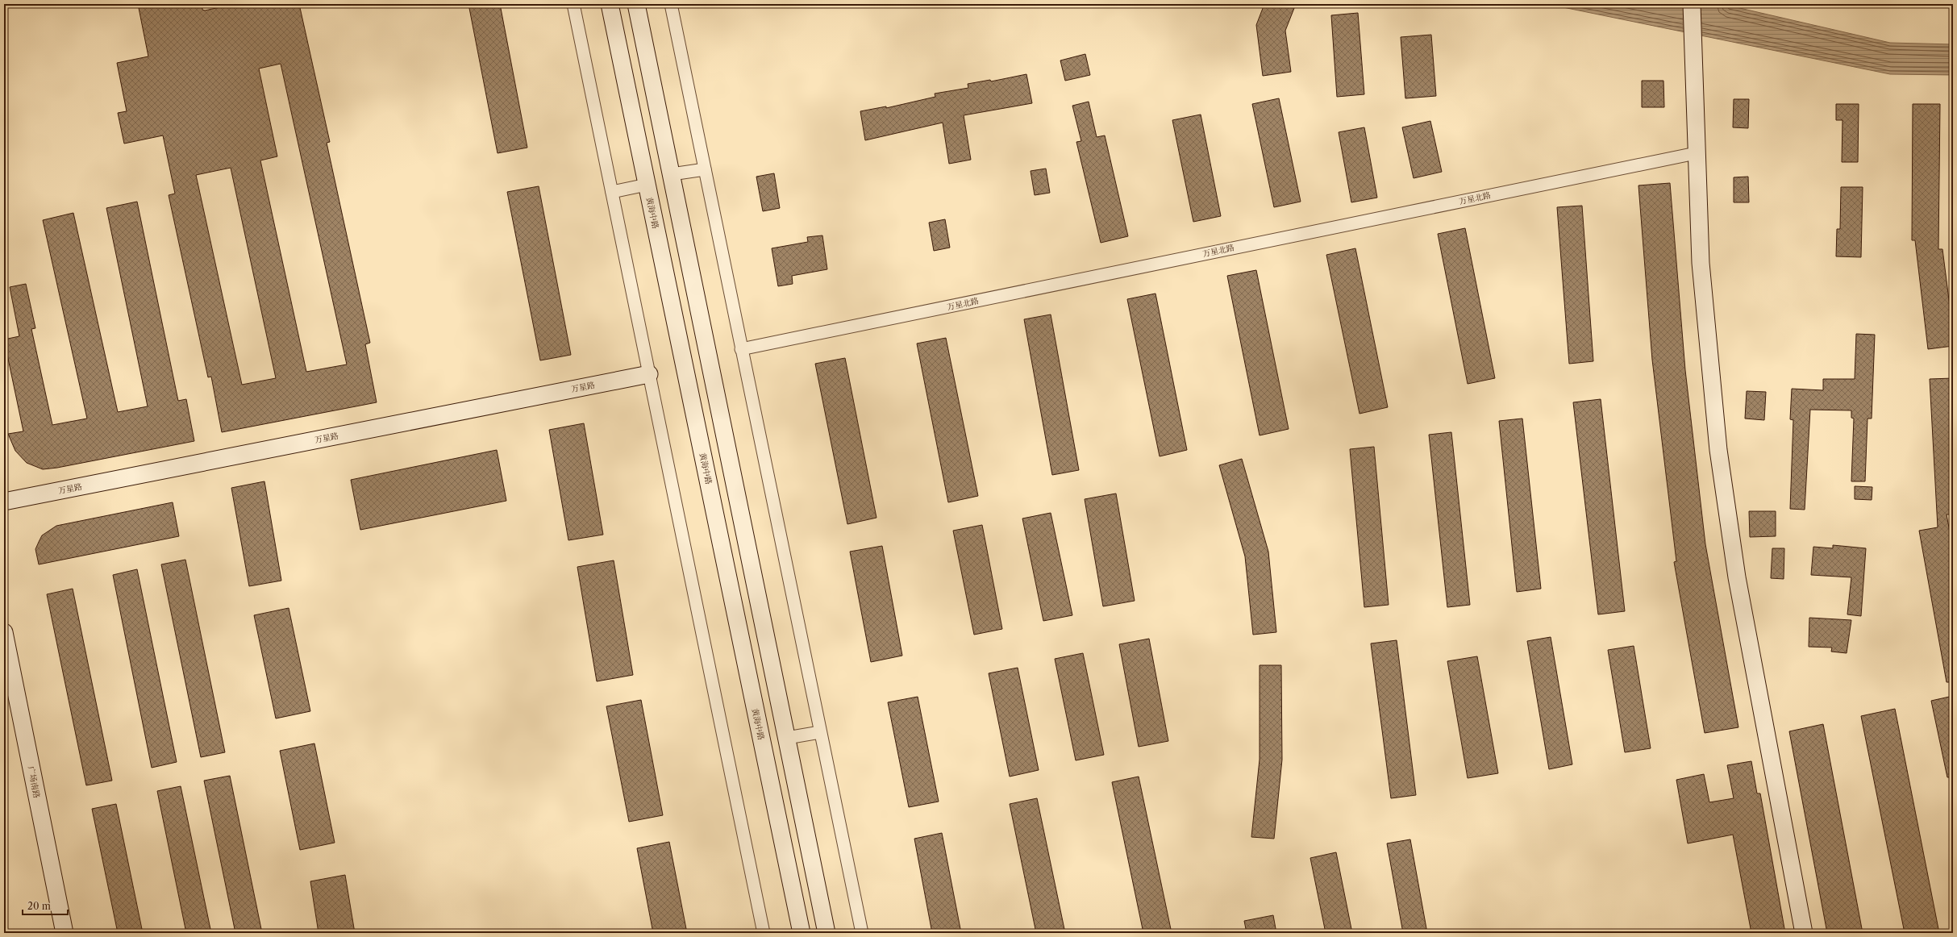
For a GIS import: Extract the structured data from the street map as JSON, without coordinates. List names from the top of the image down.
{
  "streets": {
    "street": [
      "万星北路",
      "黄海中路",
      "万星路",
      "广场南路"
    ]
  },
  "scale_bar": "20 m"
}
